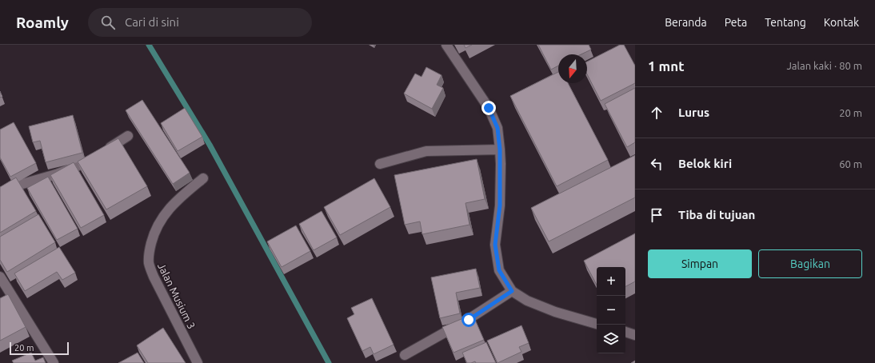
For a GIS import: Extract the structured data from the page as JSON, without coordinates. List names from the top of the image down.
{
  "streets": {
    "street": ["Jalan Musium 3"]
  },
  "scale_bar": "20 m",
  "north": "bottom",
  "page": {
    "header": "Roamly",
    "search": "Cari di sini",
    "nav": [
      "Beranda",
      "Peta",
      "Tentang",
      "Kontak"
    ],
    "heading": ["1 mnt", "Jalan kaki · 80 m"],
    "list": [
      ["Lurus", "20 m"],
      ["Belok kiri", "60 m"],
      "Tiba di tujuan"
    ],
    "buttons": ["Simpan", "Bagikan"],
    "map_buttons": ["+", "−"],
    "scale": "20 m"
  }
}
